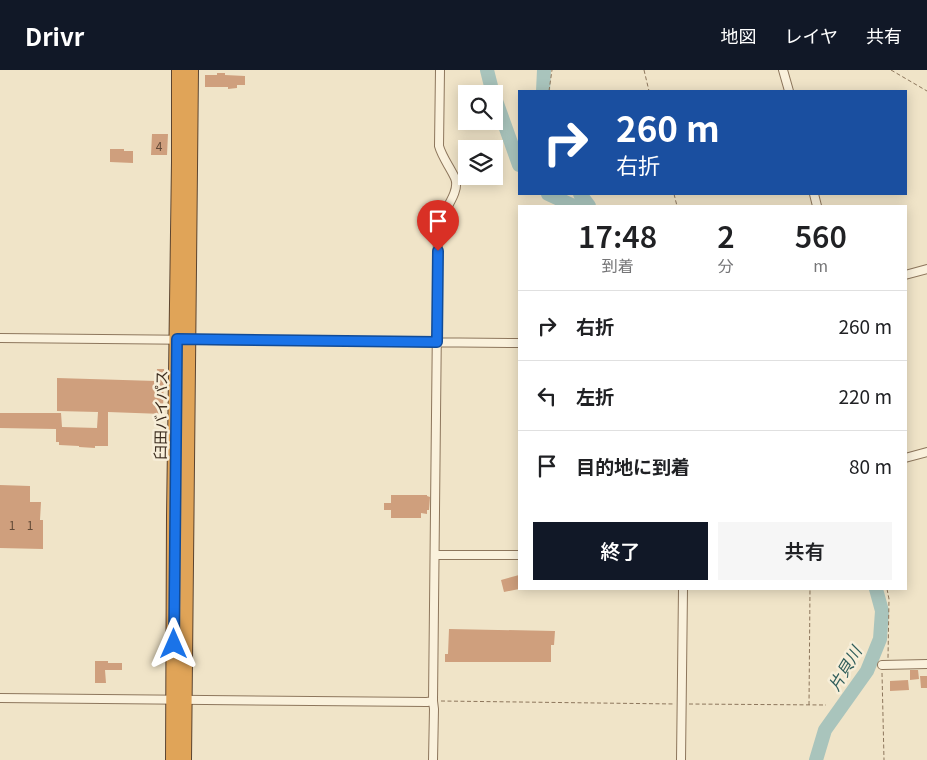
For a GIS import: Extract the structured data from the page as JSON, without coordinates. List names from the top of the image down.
{
  "streets": {
    "highway": ["臼田バイパス"]
  },
  "water": ["片貝川"],
  "house_numbers": ["4", "1", "1"],
  "page": {
    "header": "Drivr",
    "nav": ["地図", "レイヤ", "共有"],
    "turn": ["260 m", "右折"],
    "eta": [
      "17:48",
      "到着",
      "2",
      "分",
      "560",
      "m"
    ],
    "list": [
      {
        "name": "右折",
        "value": "260 m"
      },
      {
        "name": "左折",
        "value": "220 m"
      },
      {
        "name": "目的地に到着",
        "value": "80 m"
      }
    ],
    "buttons": ["終了", "共有"]
  }
}
